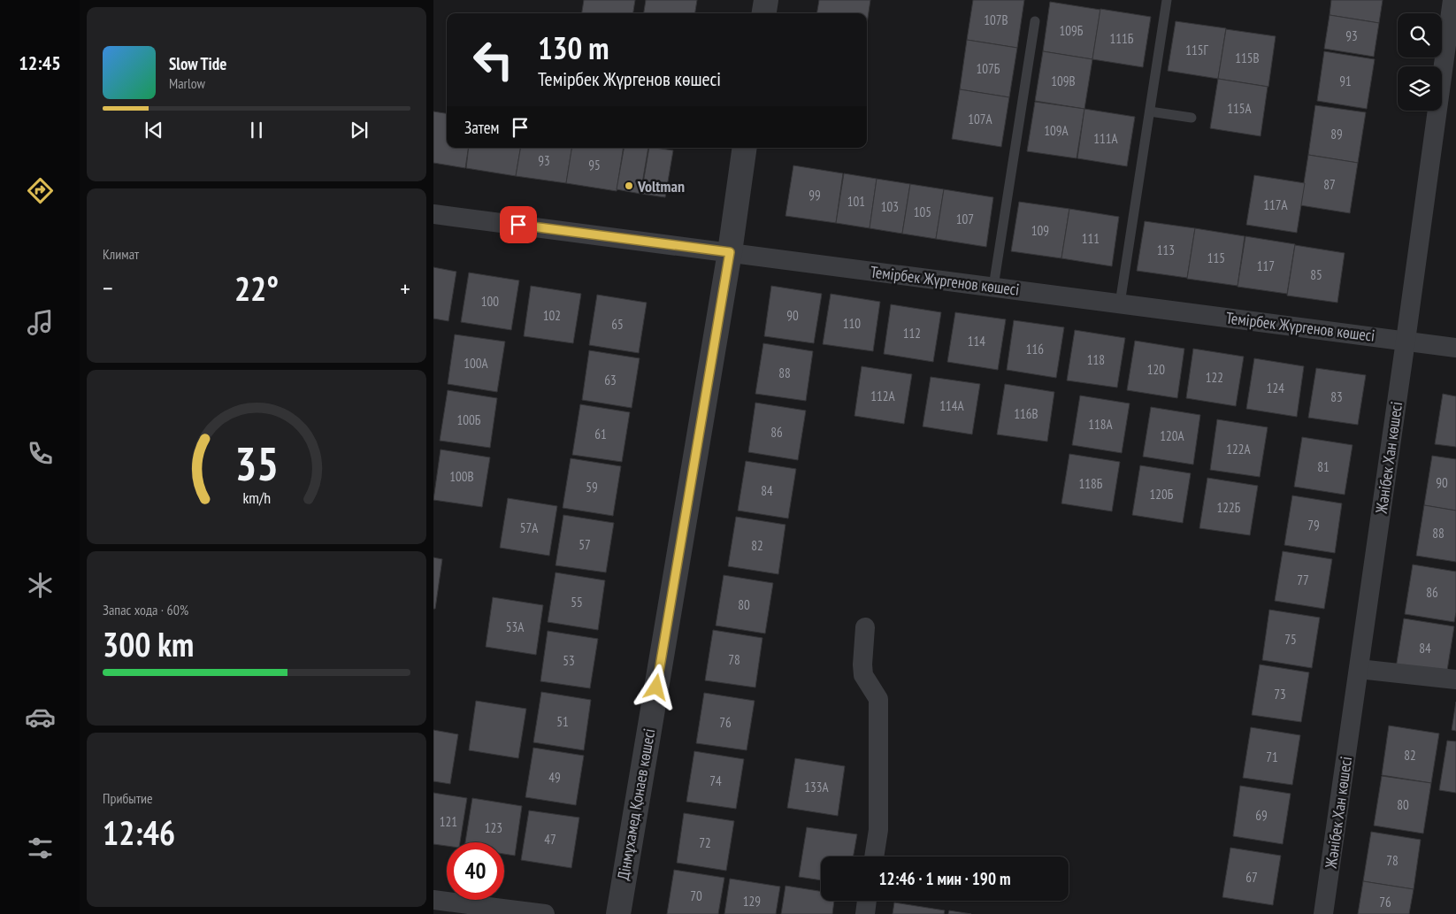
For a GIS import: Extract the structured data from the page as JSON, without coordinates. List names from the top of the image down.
{
  "streets": {
    "street": ["Темірбек Жүргенов көшесі", "Жәнібек Хан көшесі", "Дінмұхамед Қонаев көшесі"]
  },
  "crossings": [
    ["Темірбек Жүргенов көшесі", "Жәнібек Хан көшесі"],
    ["Темірбек Жүргенов көшесі", "Дінмұхамед Қонаев көшесі"]
  ],
  "places": ["Voltman"],
  "house_numbers": [
    "107В",
    "109Б",
    "93",
    "111Б",
    "115Г",
    "115В",
    "107Б",
    "109В",
    "91",
    "115А",
    "107А",
    "109А",
    "89",
    "111А",
    "93",
    "95",
    "87",
    "99",
    "101",
    "117А",
    "103",
    "105",
    "107",
    "109",
    "111",
    "113",
    "115",
    "117",
    "85",
    "100",
    "102",
    "90",
    "110",
    "65",
    "112",
    "114",
    "116",
    "118",
    "100А",
    "120",
    "88",
    "122",
    "63",
    "124",
    "112А",
    "83",
    "114А",
    "116В",
    "100Б",
    "118А",
    "86",
    "61",
    "120А",
    "122А",
    "81",
    "100В",
    "90",
    "118Б",
    "59",
    "84",
    "120Б",
    "122Б",
    "79",
    "57А",
    "88",
    "57",
    "82",
    "77",
    "86",
    "55",
    "80",
    "53А",
    "75",
    "84",
    "78",
    "53",
    "73",
    "51",
    "76",
    "82",
    "71",
    "49",
    "74",
    "133А",
    "80",
    "69",
    "121",
    "123",
    "47",
    "72",
    "78",
    "67",
    "70",
    "129",
    "76"
  ],
  "page": {
    "tabs": "12:45",
    "turn": ["130 m", "Темірбек Жүргенов көшесі"],
    "song": ["Slow Tide", "Marlow"],
    "then": "Затем",
    "tile": [
      "Климат",
      ["Запас хода · 60%", "300 km"],
      ["Прибытие", "12:46"]
    ],
    "heat": ["−", "22°", "+"],
    "limit": "40",
    "trip": "12:46 · 1 мин · 190 m",
    "gauge": ["35", "km/h"]
  }
}
